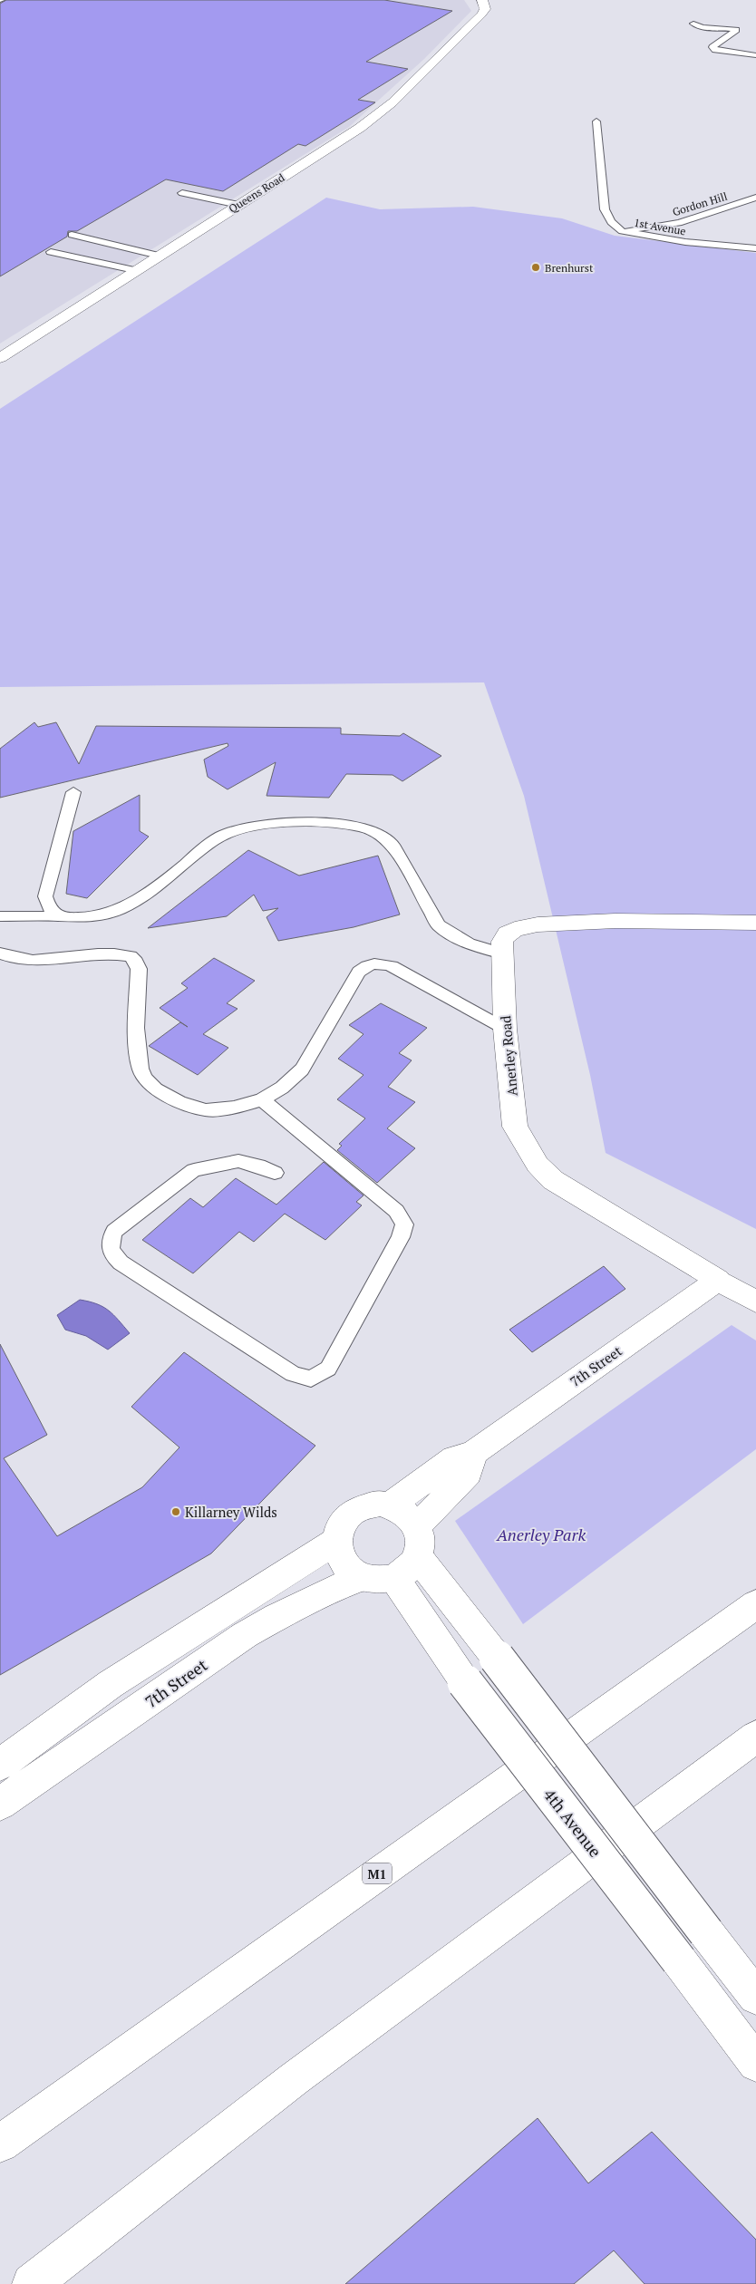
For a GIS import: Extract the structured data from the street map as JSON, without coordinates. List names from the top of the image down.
{
  "streets": {
    "main road": [
      "Queens Road",
      "Anerley Road",
      "7th Street",
      "4th Avenue",
      "M1"
    ],
    "lane": ["Gordon Hill", "1st Avenue"]
  },
  "crossings": [
    ["Gordon Hill", "1st Avenue"],
    ["Anerley Road", "7th Street"],
    ["7th Street", "4th Avenue"]
  ],
  "parks": ["Anerley Park"],
  "places": ["Brenhurst", "Killarney Wilds"]
}
